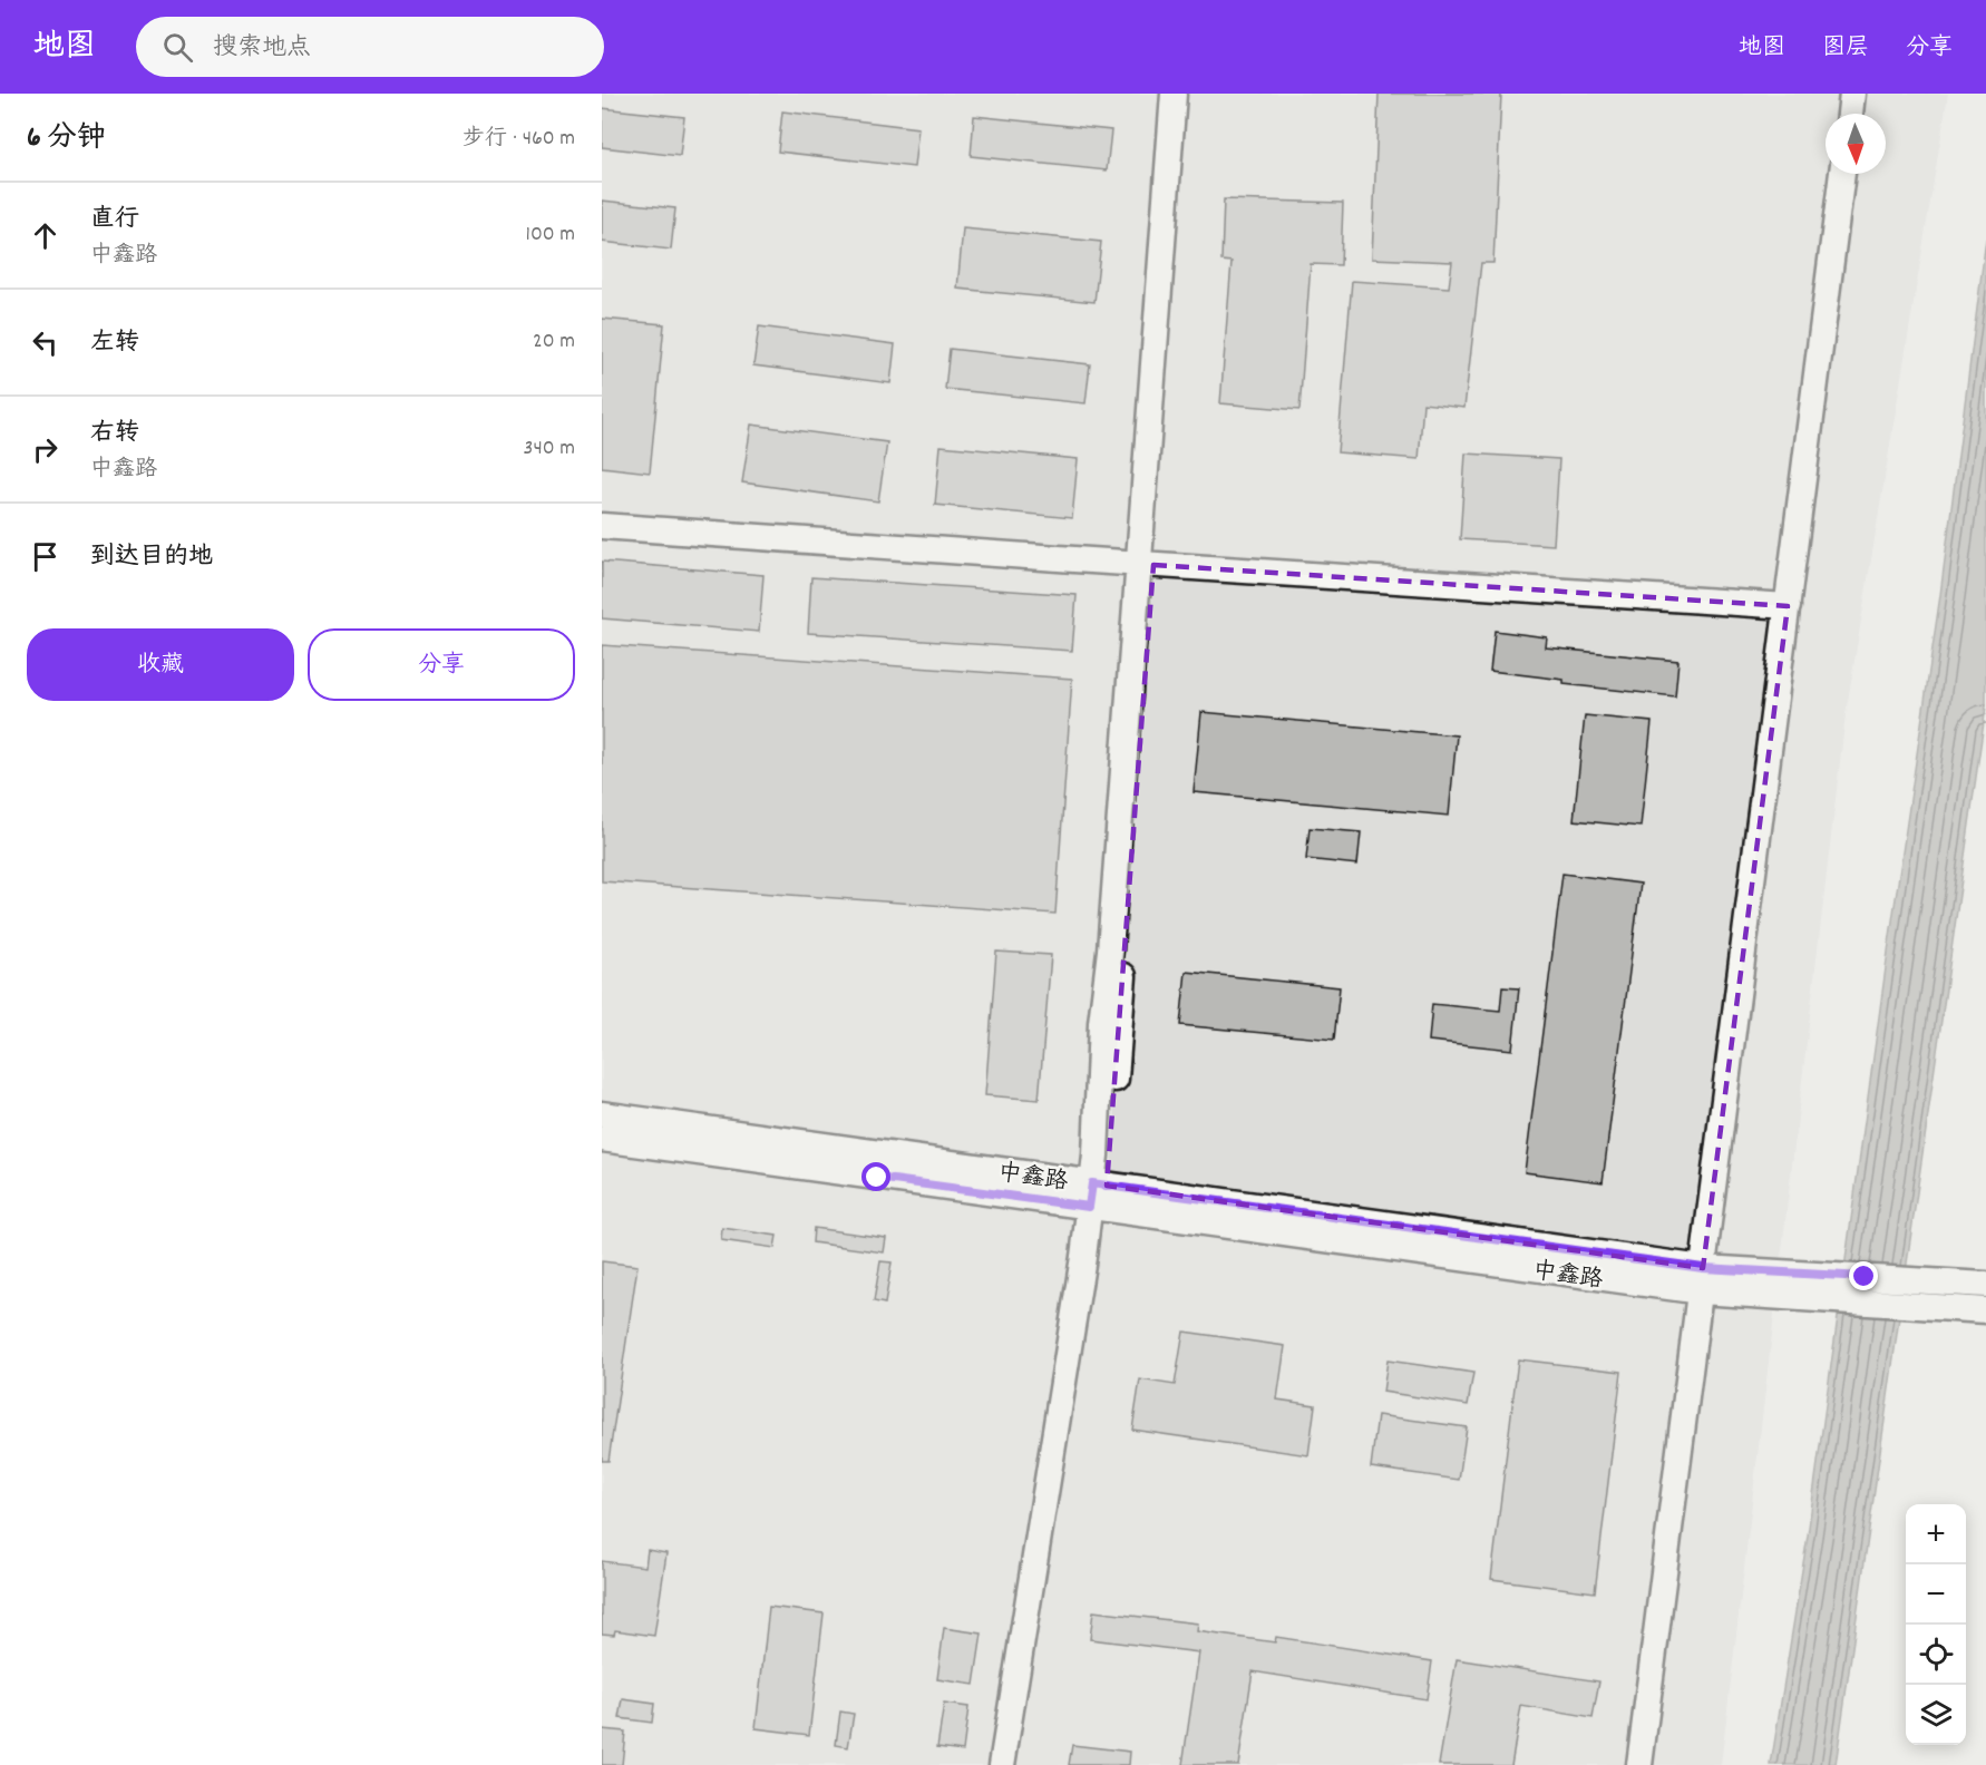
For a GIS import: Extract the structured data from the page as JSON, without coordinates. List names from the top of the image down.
{
  "streets": {
    "street": ["中鑫路"]
  },
  "north": "bottom",
  "page": {
    "header": "地图",
    "search": "搜索地点",
    "nav": ["地图", "图层", "分享"],
    "heading": ["6 分钟", "步行 · 460 m"],
    "list": [
      ["直行", "中鑫路", "100 m"],
      ["左转", "20 m"],
      ["右转", "中鑫路", "340 m"],
      "到达目的地"
    ],
    "buttons": ["收藏", "分享"],
    "map_buttons": ["+", "−"]
  }
}
